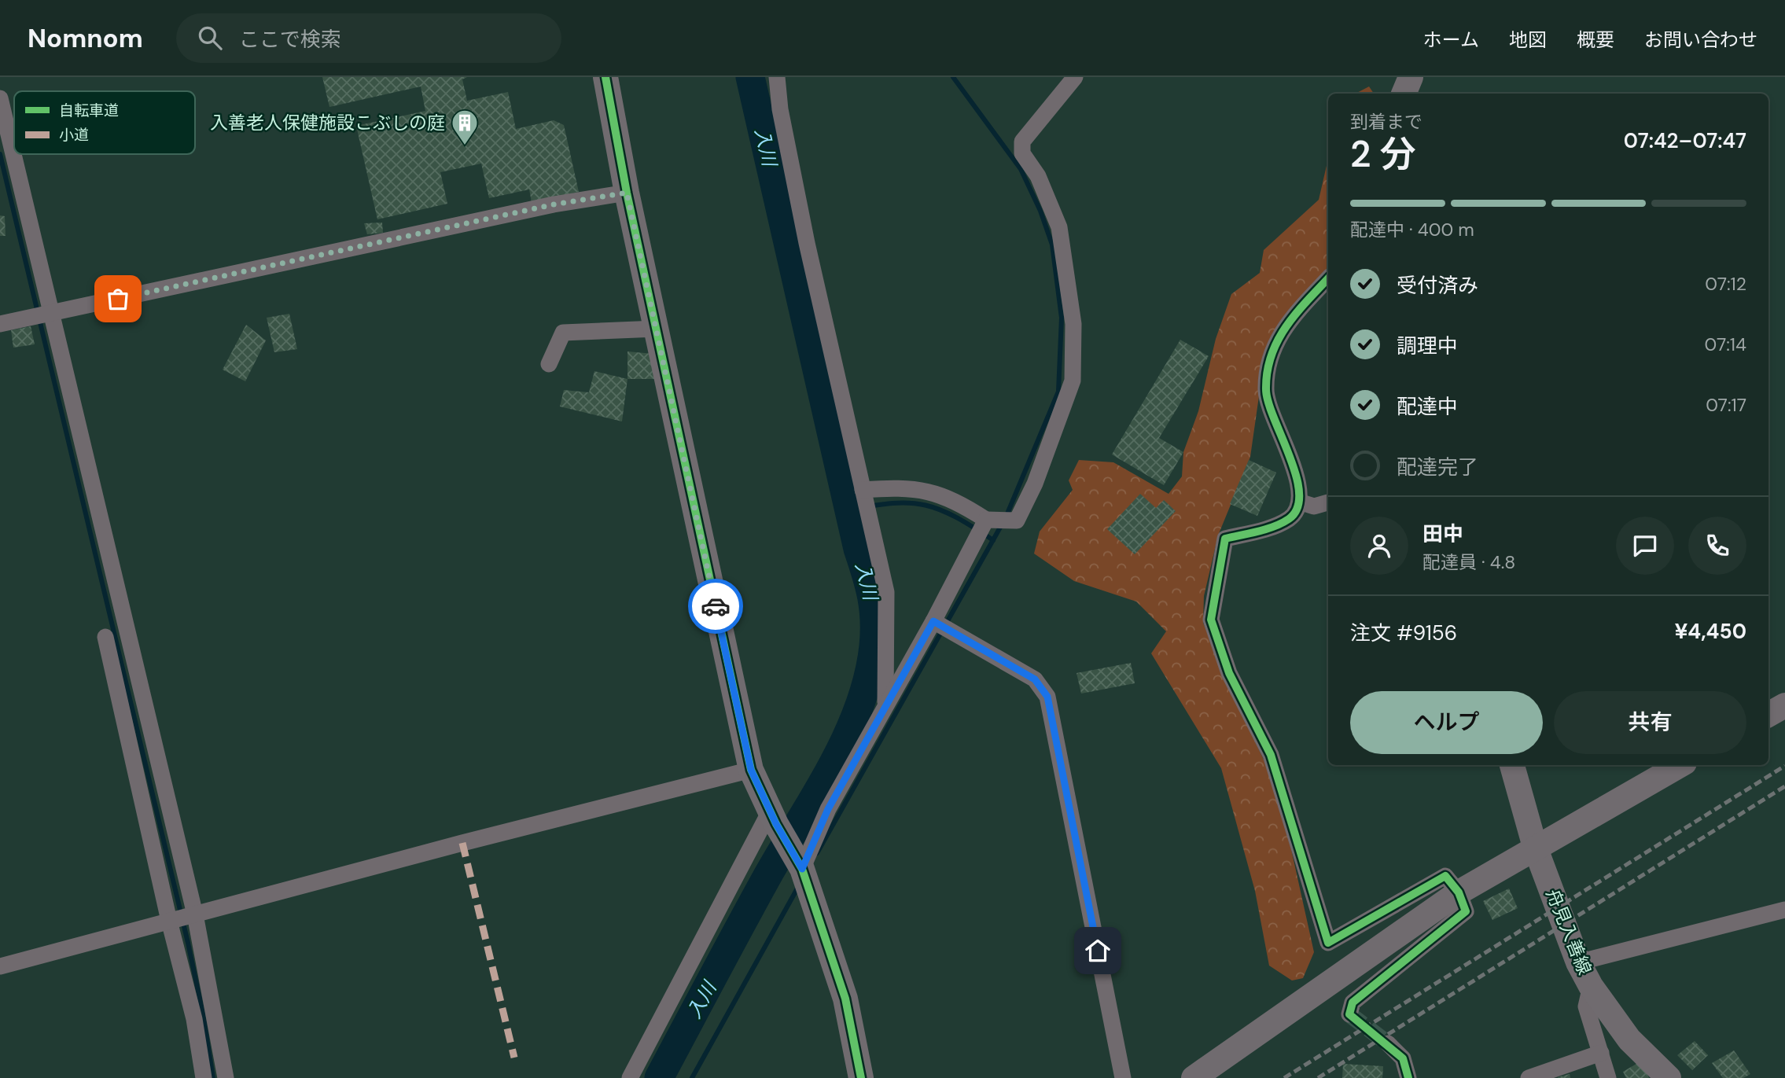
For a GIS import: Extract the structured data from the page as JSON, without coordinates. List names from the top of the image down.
{
  "streets": {
    "street": ["舟見入善線"]
  },
  "water": ["入川"],
  "places": {
    "building": ["入善老人保健施設こぶしの庭"]
  },
  "legend": ["自転車道", "小道"],
  "page": {
    "header": "Nomnom",
    "search": "ここで検索",
    "nav": [
      "ホーム",
      "地図",
      "概要",
      "お問い合わせ"
    ],
    "heading": ["2 分", "到着まで", "07:42–07:47"],
    "panel": [
      "田中",
      "配達員 · 4.8",
      "注文 #9156",
      "¥4,450"
    ],
    "bar": "配達中 · 400 m",
    "list": [
      ["受付済み", "07:12"],
      ["調理中", "07:14"],
      ["配達中", "07:17"],
      "配達完了"
    ],
    "buttons": ["ヘルプ", "共有"]
  }
}
